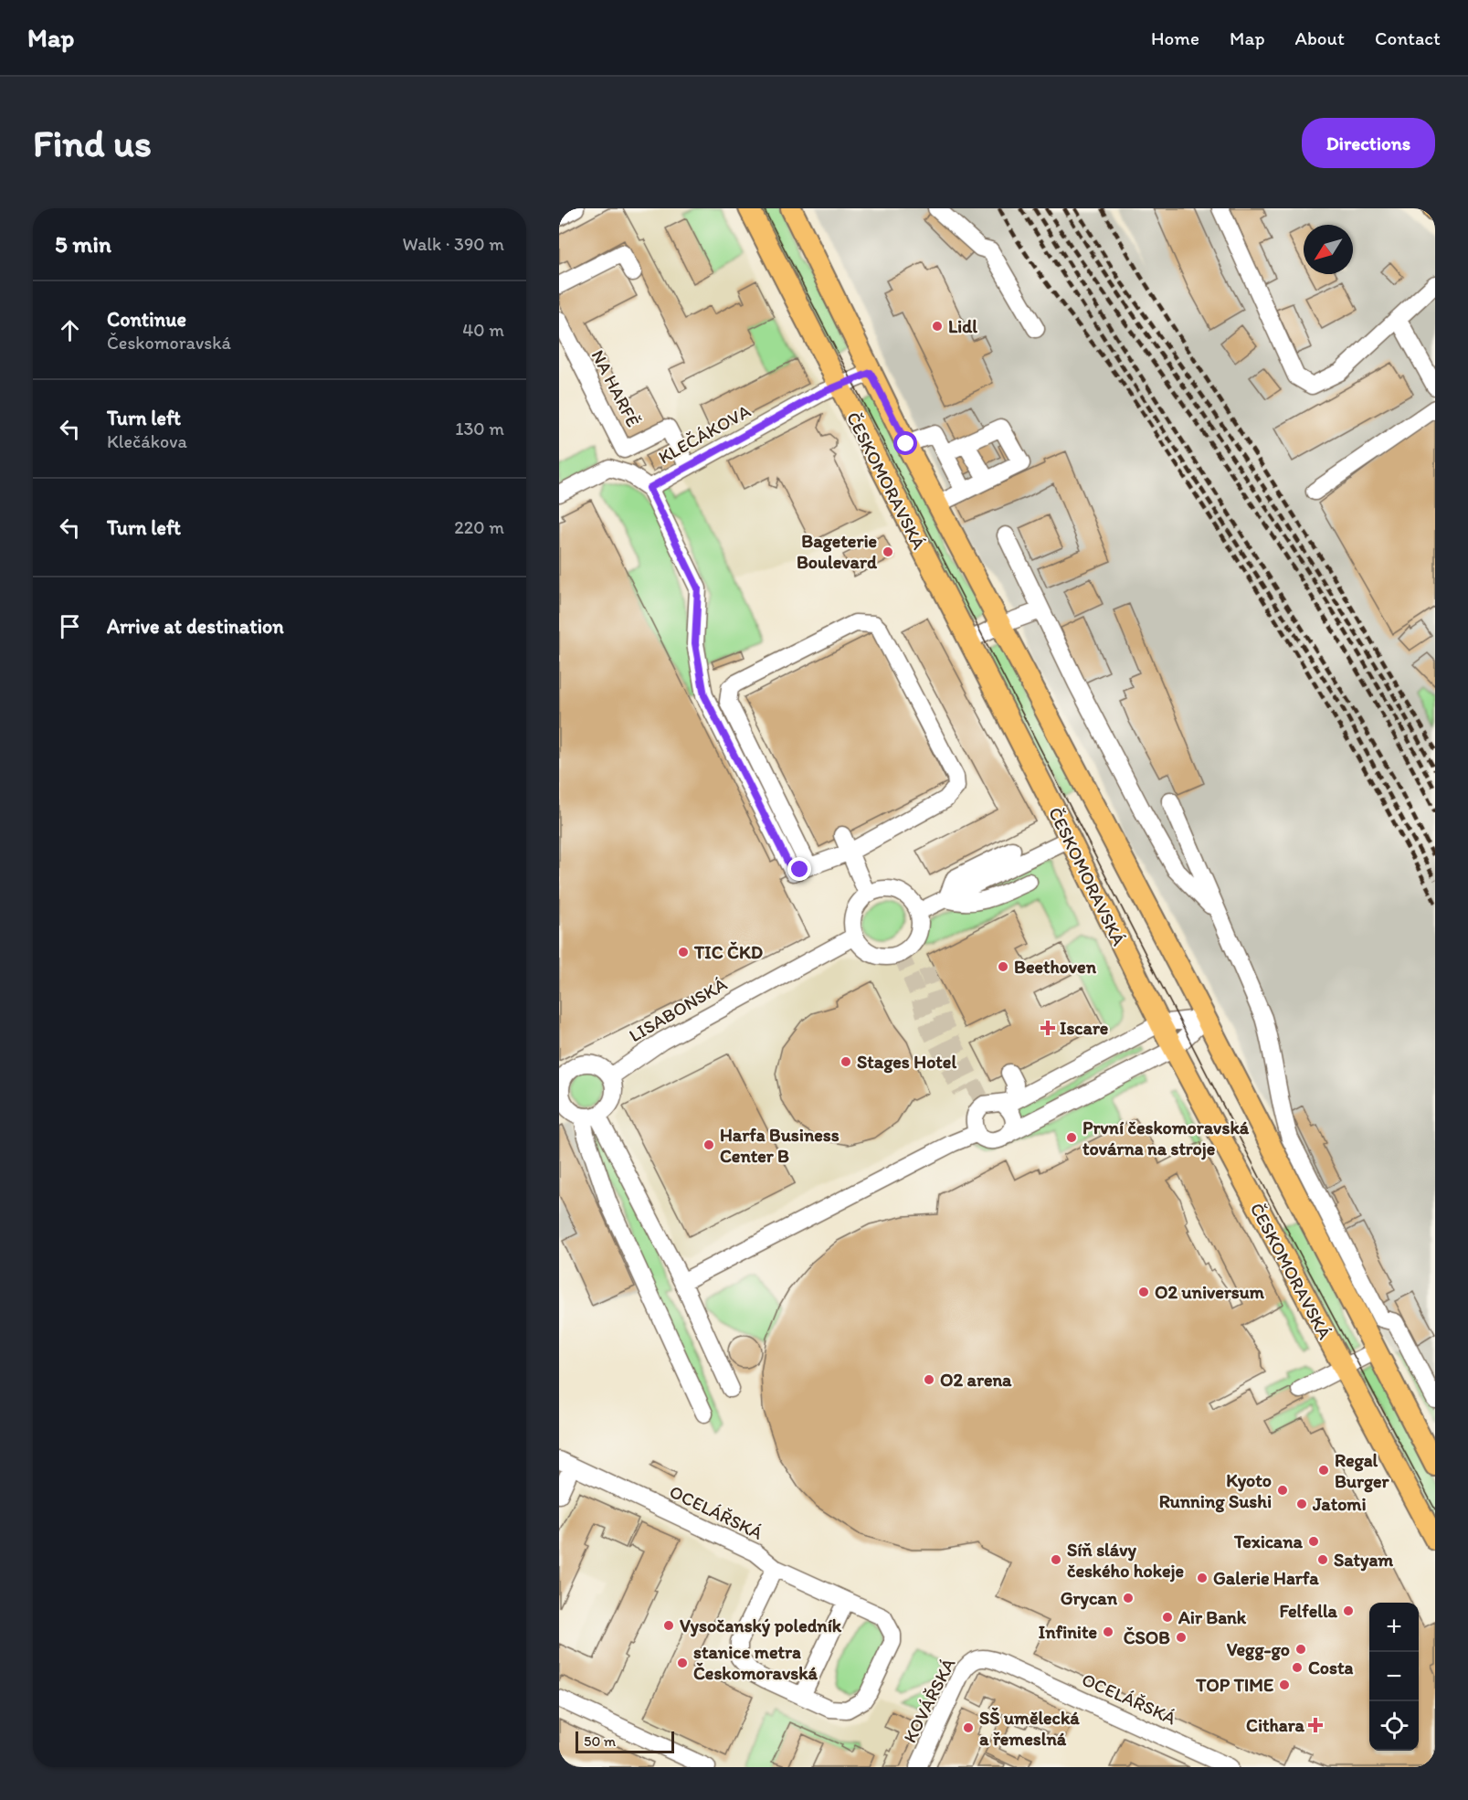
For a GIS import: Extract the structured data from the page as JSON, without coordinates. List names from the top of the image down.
{
  "streets": {
    "main road": ["ČESKOMORAVSKÁ"],
    "street": [
      "NA HARFĚ",
      "KLEČÁKOVA",
      "LISABONSKÁ",
      "OCELÁŘSKÁ",
      "KOVÁŘSKÁ"
    ]
  },
  "crossings": [
    ["NA HARFĚ", "KLEČÁKOVA"],
    ["KLEČÁKOVA", "ČESKOMORAVSKÁ"],
    ["OCELÁŘSKÁ", "KOVÁŘSKÁ"]
  ],
  "places": {
    "other": [
      "Lidl",
      "Bageterie Boulevard",
      "TIC ČKD",
      "Beethoven",
      "Stages Hotel",
      "První českomoravská továrna na stroje",
      "Harfa Business Center B",
      "O2 universum",
      "O2 arena",
      "Regal Burger",
      "Kyoto Running Sushi",
      "Jatomi",
      "Texicana",
      "Síň slávy českého hokeje",
      "Satyam",
      "Galerie Harfa",
      "Grycan",
      "Felfella",
      "Air Bank",
      "Vysočanský poledník",
      "Infinite",
      "ČSOB",
      "Vegg-go",
      "stanice metra Českomoravská",
      "Costa",
      "TOP TIME",
      "SŠ umělecká a řemeslná"
    ],
    "health": ["Iscare", "Cithara"]
  },
  "scale_bar": "50 m",
  "north": "bottom left",
  "page": {
    "header": "Map",
    "nav": [
      "Home",
      "Map",
      "About",
      "Contact"
    ],
    "buttons": "Directions",
    "title": "Find us",
    "heading": ["5 min", "Walk · 390 m"],
    "list": [
      ["Continue", "Českomoravská", "40 m"],
      ["Turn left", "Klečákova", "130 m"],
      ["Turn left", "220 m"],
      "Arrive at destination"
    ],
    "map_buttons": ["+", "−"],
    "scale": "50 m"
  }
}
